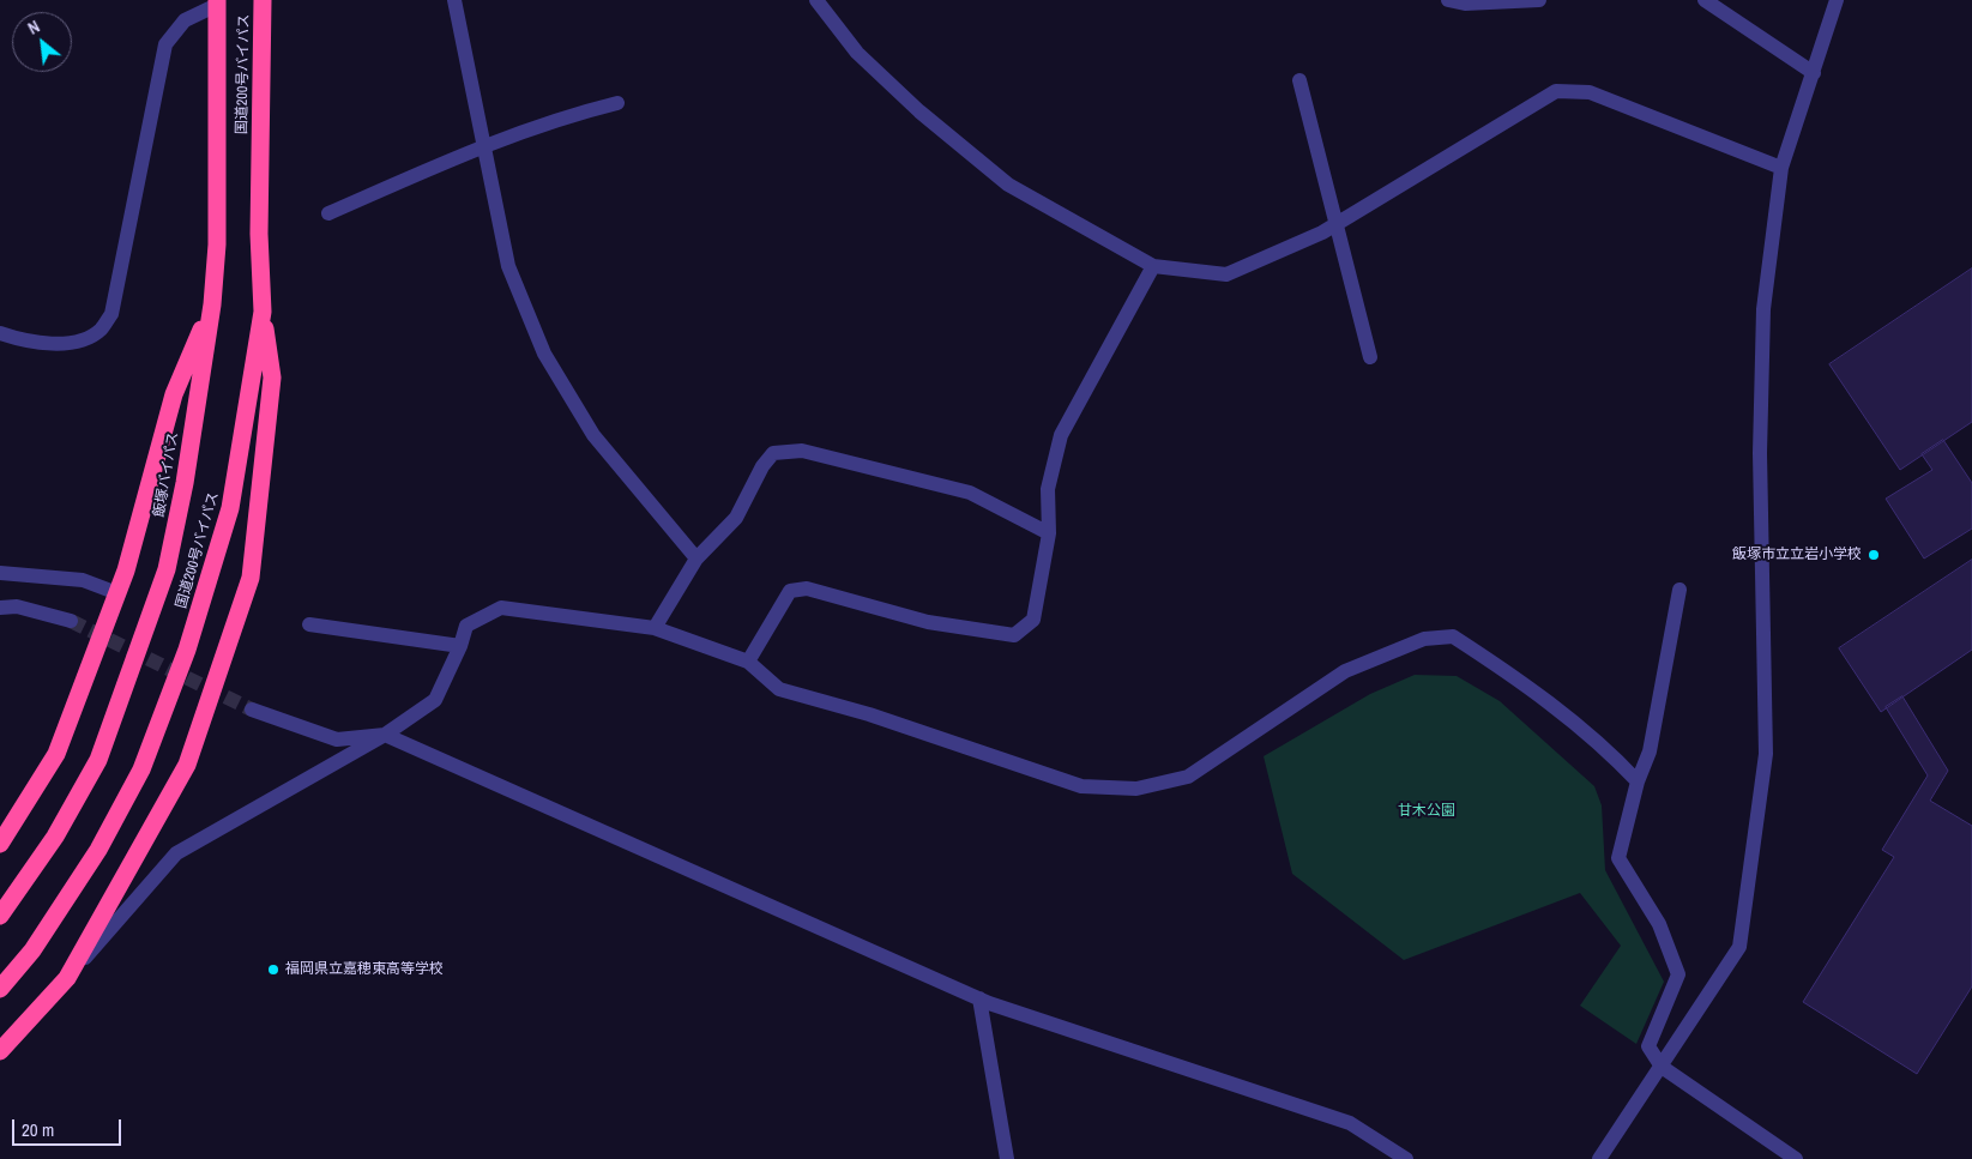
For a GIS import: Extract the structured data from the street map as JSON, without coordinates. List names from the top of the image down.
{
  "streets": {
    "highway": ["国道200号バイパス", "飯塚バイパス"]
  },
  "parks": ["甘木公園"],
  "places": ["飯塚市立立岩小学校", "福岡県立嘉穂東高等学校"],
  "scale_bar": "20 m",
  "north": "top left"
}
